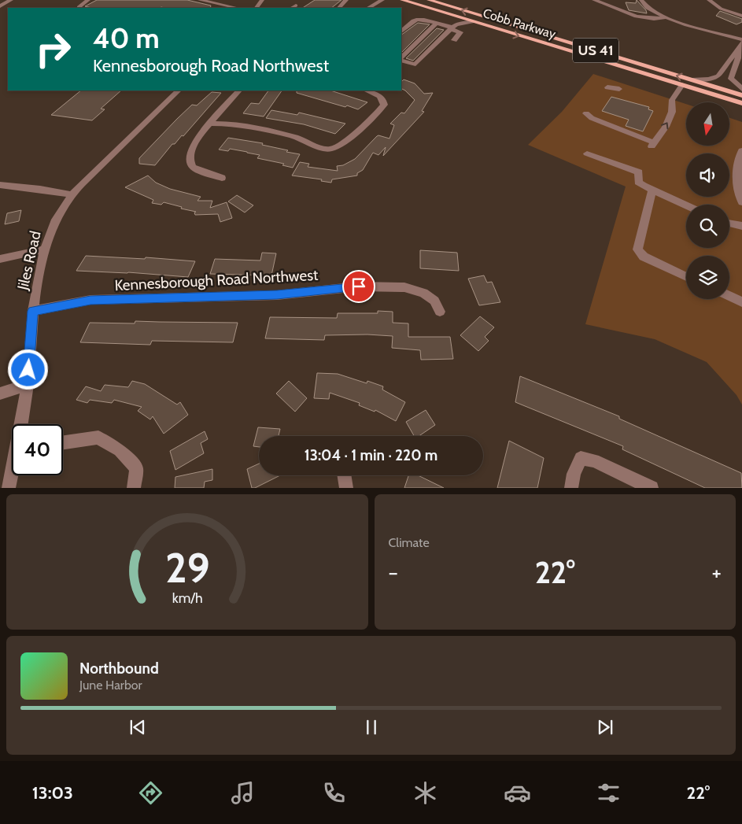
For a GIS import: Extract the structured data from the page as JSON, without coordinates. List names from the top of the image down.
{
  "streets": {
    "main road": ["Cobb Parkway", "US 41"],
    "street": ["Jiles Road", "Kennesborough Road Northwest"]
  },
  "crossings": [
    ["Jiles Road", "Kennesborough Road Northwest"]
  ],
  "north": "bottom",
  "page": {
    "turn": ["40 m", "Kennesborough Road Northwest"],
    "limit": "40",
    "trip": "13:04 · 1 min · 220 m",
    "tile": "Climate",
    "heat": ["−", "22°", "+"],
    "song": ["Northbound", "June Harbor"],
    "tabs": ["13:03", "22°"],
    "gauge": ["29", "km/h"]
  }
}
